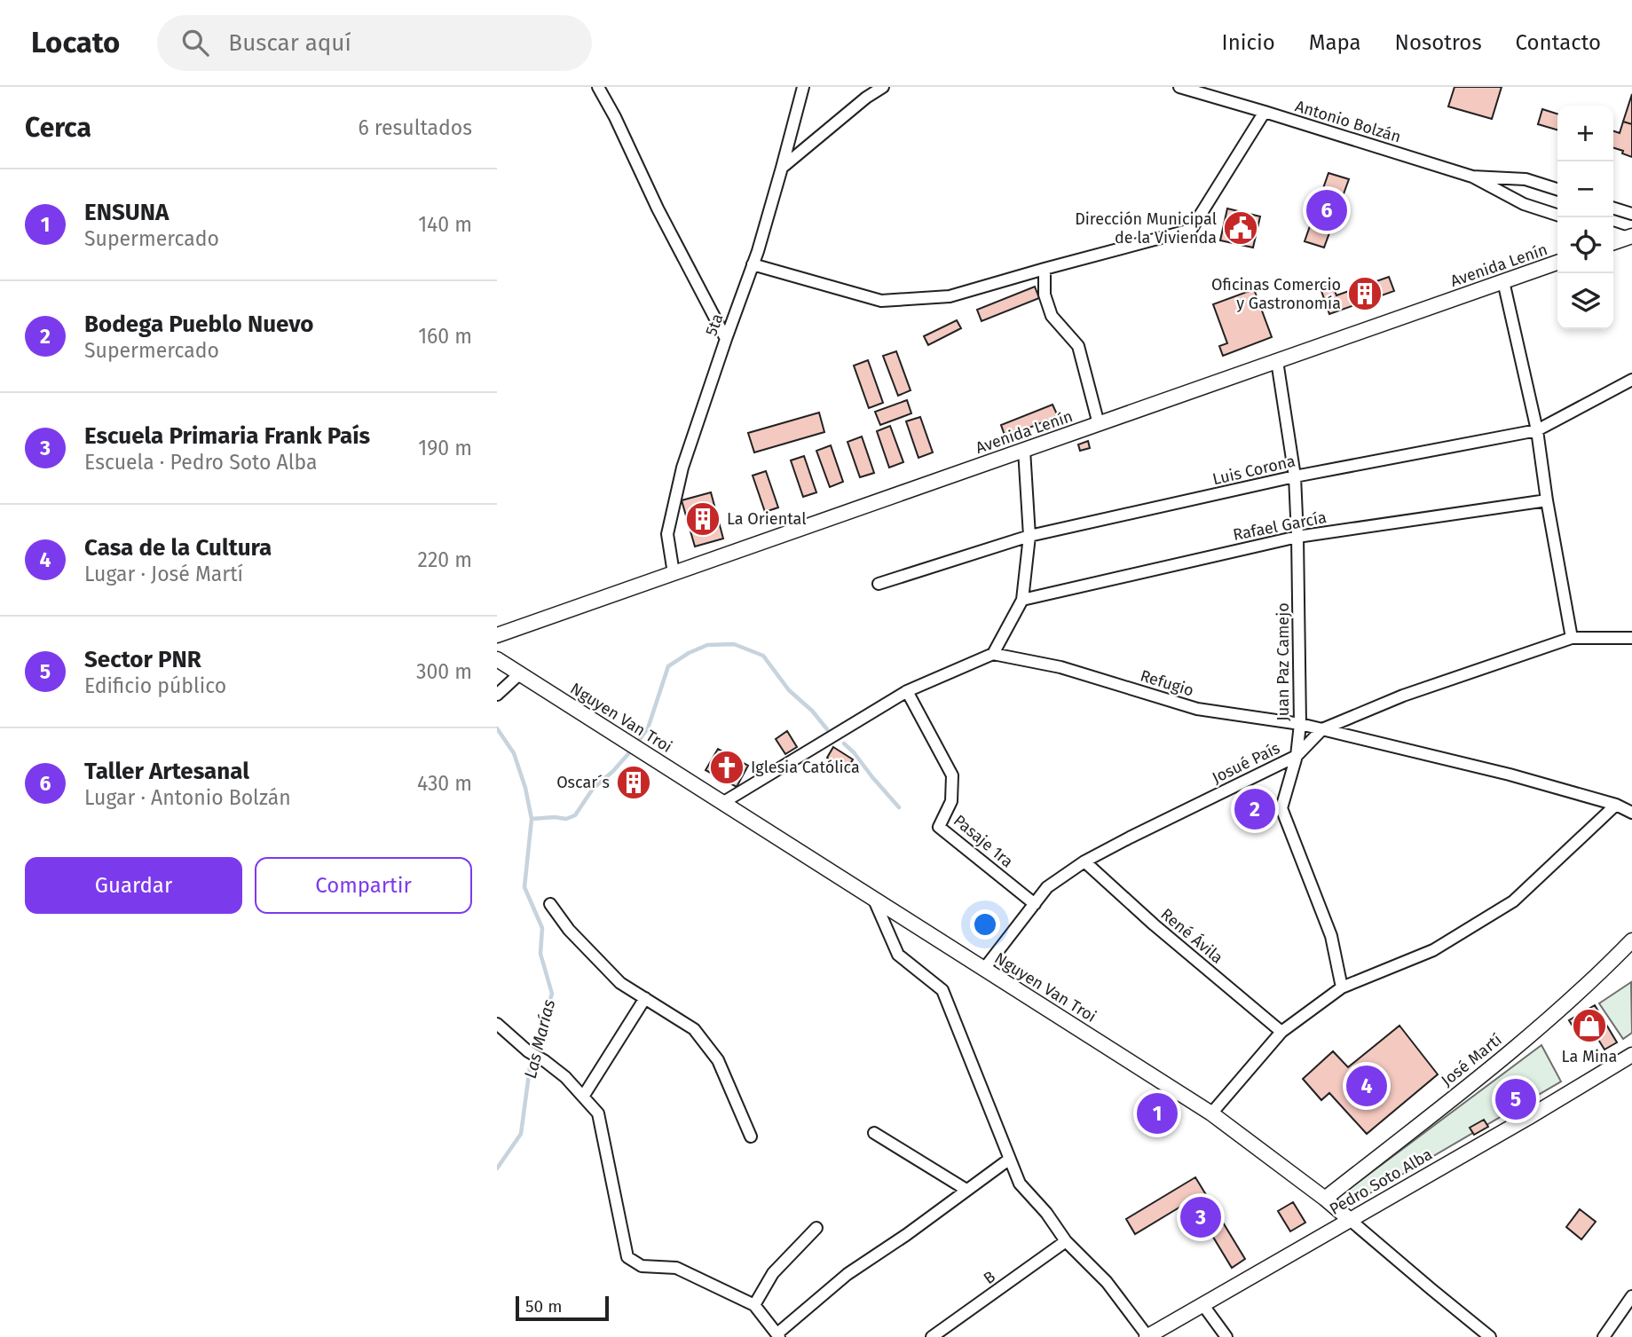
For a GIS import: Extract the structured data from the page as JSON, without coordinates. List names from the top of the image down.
{
  "streets": {
    "street": [
      "Antonio Bolzán",
      "Avenida Lenín",
      "5ta",
      "Luis Corona",
      "Rafael García",
      "Juan Paz Camejo",
      "Refugio",
      "Nguyen Van Troi",
      "Josué País",
      "Pasaje 1ra",
      "René Ávila",
      "José Martí",
      "Pedro Soto Alba",
      "B"
    ]
  },
  "crossings": [
    ["Avenida Lenín", "5ta"],
    ["Avenida Lenín", "Juan Paz Camejo"],
    ["Luis Corona", "Juan Paz Camejo"],
    ["Rafael García", "Juan Paz Camejo"],
    ["Juan Paz Camejo", "Refugio"],
    ["Juan Paz Camejo", "Josué País"],
    ["Refugio", "Josué País"],
    ["Nguyen Van Troi", "Josué País"],
    ["Nguyen Van Troi", "José Martí"],
    ["Nguyen Van Troi", "Pedro Soto Alba"],
    ["Josué País", "Pasaje 1ra"],
    ["Josué País", "René Ávila"]
  ],
  "water": ["Las Marías"],
  "places": {
    "public building": ["Dirección Municipal de la Vivienda"],
    "building": ["Oficinas Comercio y Gastronomía", "La Oriental", "Oscar´s"],
    "church": ["Iglesia Católica"],
    "shop": ["La Mina"]
  },
  "scale_bar": "50 m",
  "page": {
    "header": "Locato",
    "search": "Buscar aquí",
    "nav": [
      "Inicio",
      "Mapa",
      "Nosotros",
      "Contacto"
    ],
    "heading": ["Cerca", "6 resultados"],
    "map_buttons": ["+", "−"],
    "list": [
      {
        "mark": "1",
        "name": "ENSUNA",
        "note": "Supermercado",
        "value": "140 m"
      },
      {
        "mark": "2",
        "name": "Bodega Pueblo Nuevo",
        "note": "Supermercado",
        "value": "160 m"
      },
      {
        "mark": "3",
        "name": "Escuela Primaria Frank País",
        "note": "Escuela · Pedro Soto Alba",
        "value": "190 m"
      },
      {
        "mark": "4",
        "name": "Casa de la Cultura",
        "note": "Lugar · José Martí",
        "value": "220 m"
      },
      {
        "mark": "5",
        "name": "Sector PNR",
        "note": "Edificio público",
        "value": "300 m"
      },
      {
        "mark": "6",
        "name": "Taller Artesanal",
        "note": "Lugar · Antonio Bolzán",
        "value": "430 m"
      }
    ],
    "pins": [
      "6",
      "2",
      "4",
      "5",
      "1",
      "3"
    ],
    "buttons": ["Guardar", "Compartir"],
    "scale": "50 m"
  }
}
